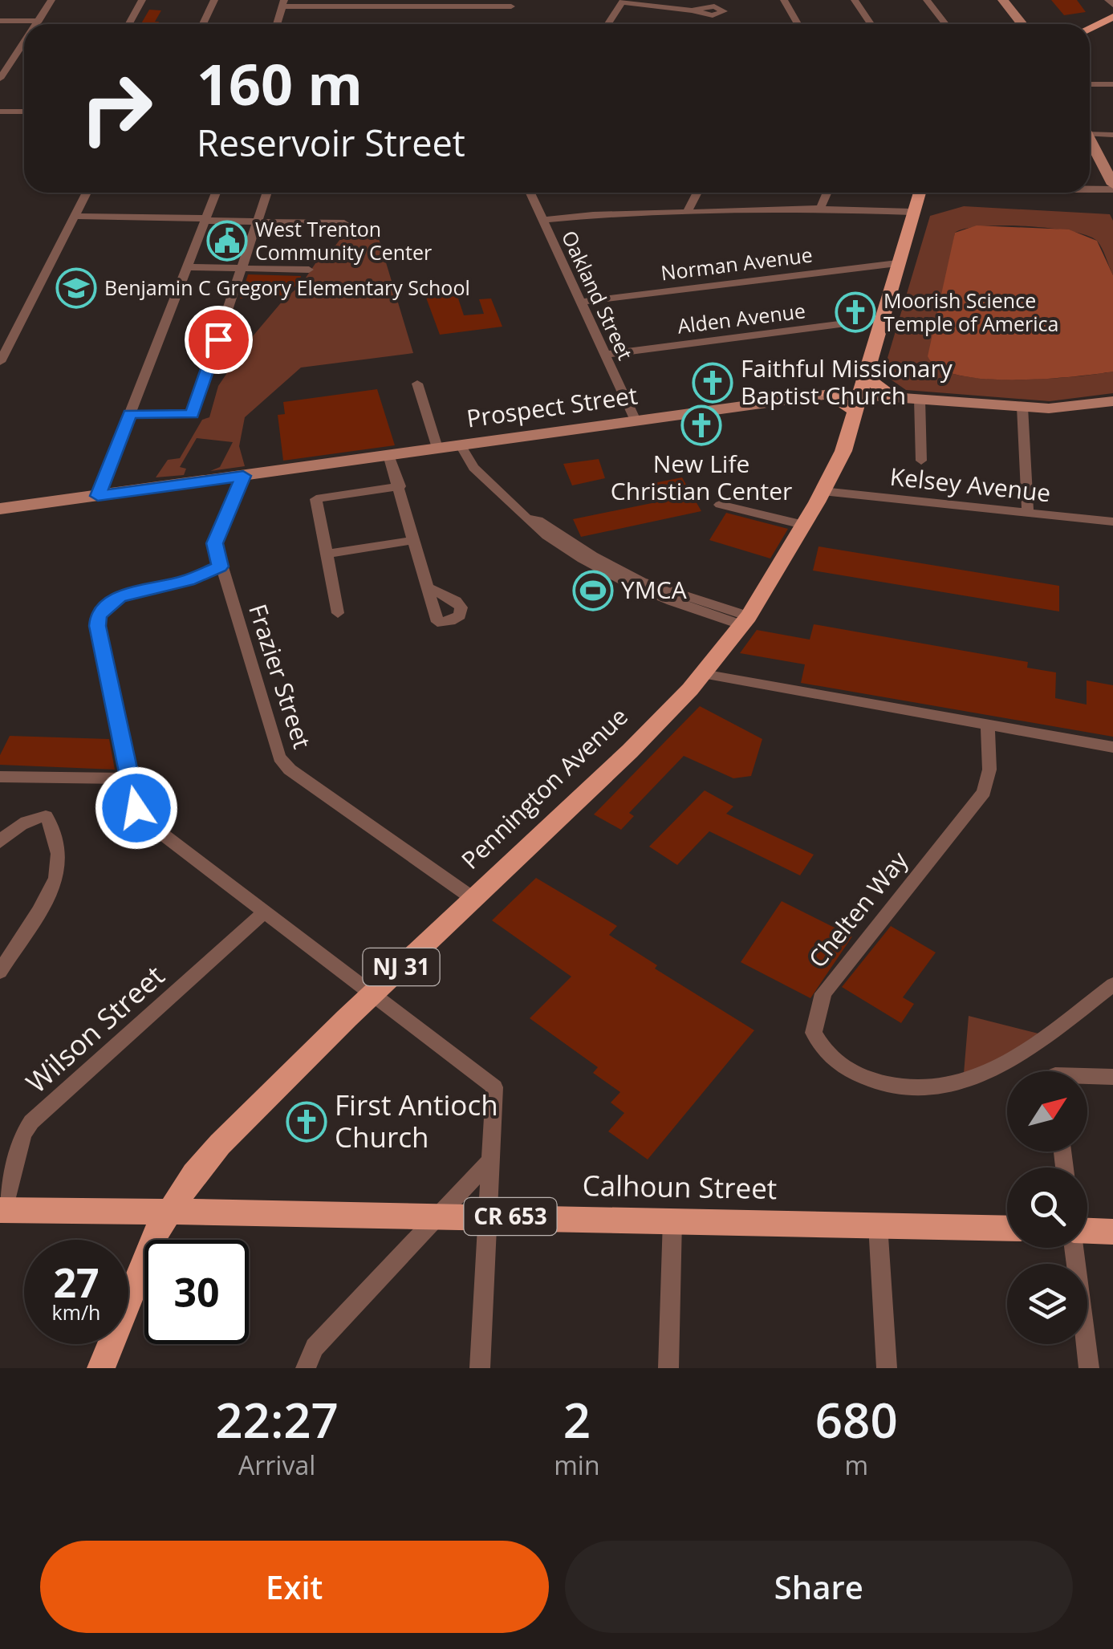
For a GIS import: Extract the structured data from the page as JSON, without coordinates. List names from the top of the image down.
{
  "streets": {
    "main road": [
      "Pennington Avenue",
      "NJ 31",
      "Calhoun Street",
      "CR 653"
    ],
    "street": [
      "Norman Avenue",
      "Oakland Street",
      "Alden Avenue",
      "Prospect Street",
      "Kelsey Avenue",
      "Frazier Street",
      "Chelten Way",
      "Wilson Street"
    ]
  },
  "crossings": [
    ["Norman Avenue", "Oakland Street"],
    ["Norman Avenue", "Pennington Avenue"],
    ["Oakland Street", "Alden Avenue"],
    ["Oakland Street", "Prospect Street"],
    ["Alden Avenue", "Pennington Avenue"],
    ["Prospect Street", "Frazier Street"],
    ["Prospect Street", "Pennington Avenue"],
    ["Kelsey Avenue", "Pennington Avenue"],
    ["Frazier Street", "Pennington Avenue"],
    ["Pennington Avenue", "Calhoun Street"],
    ["Wilson Street", "Calhoun Street"]
  ],
  "places": {
    "public building": ["West Trenton Community Center"],
    "school or university": ["Benjamin C Gregory Elementary School"],
    "church": [
      "Moorish Science Temple of America",
      "Faithful Missionary Baptist Church",
      "New Life Christian Center",
      "First Antioch Church"
    ],
    "sports": ["YMCA"]
  },
  "north": "top right",
  "page": {
    "turn": ["160 m", "Reservoir Street"],
    "speed": "27 km/h",
    "limit": "30",
    "eta": [
      "22:27",
      "Arrival",
      "2",
      "min",
      "680",
      "m"
    ],
    "buttons": ["Exit", "Share"]
  }
}
